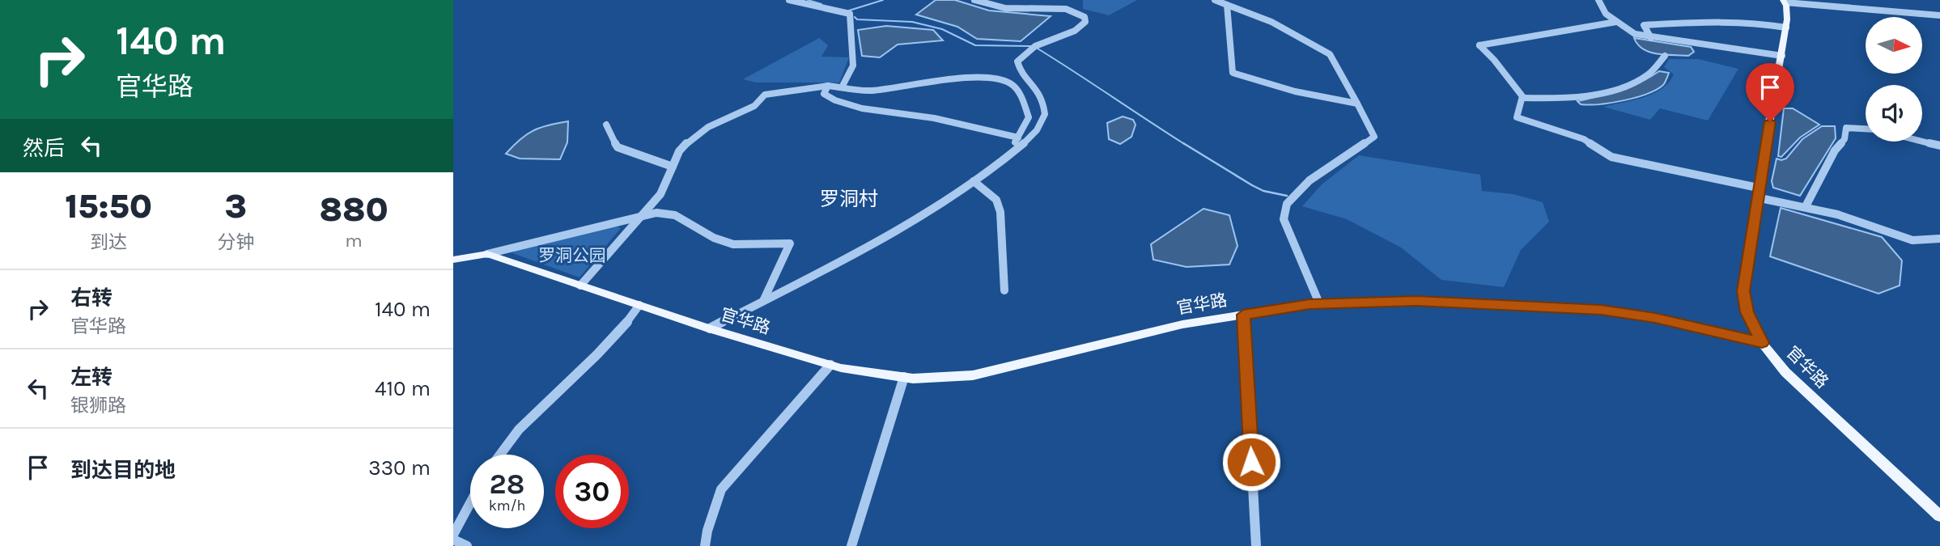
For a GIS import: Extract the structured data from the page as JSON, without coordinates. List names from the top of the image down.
{
  "streets": {
    "main road": ["官华路"]
  },
  "districts": ["罗洞村"],
  "parks": ["罗洞公园"],
  "north": "right",
  "page": {
    "turn": ["140 m", "官华路"],
    "then": "然后",
    "eta": [
      "15:50",
      "到达",
      "3",
      "分钟",
      "880",
      "m"
    ],
    "list": [
      {
        "name": "右转",
        "note": "官华路",
        "value": "140 m"
      },
      {
        "name": "左转",
        "note": "银狮路",
        "value": "410 m"
      },
      {
        "name": "到达目的地",
        "value": "330 m"
      }
    ],
    "speed": "28 km/h",
    "limit": "30"
  }
}
